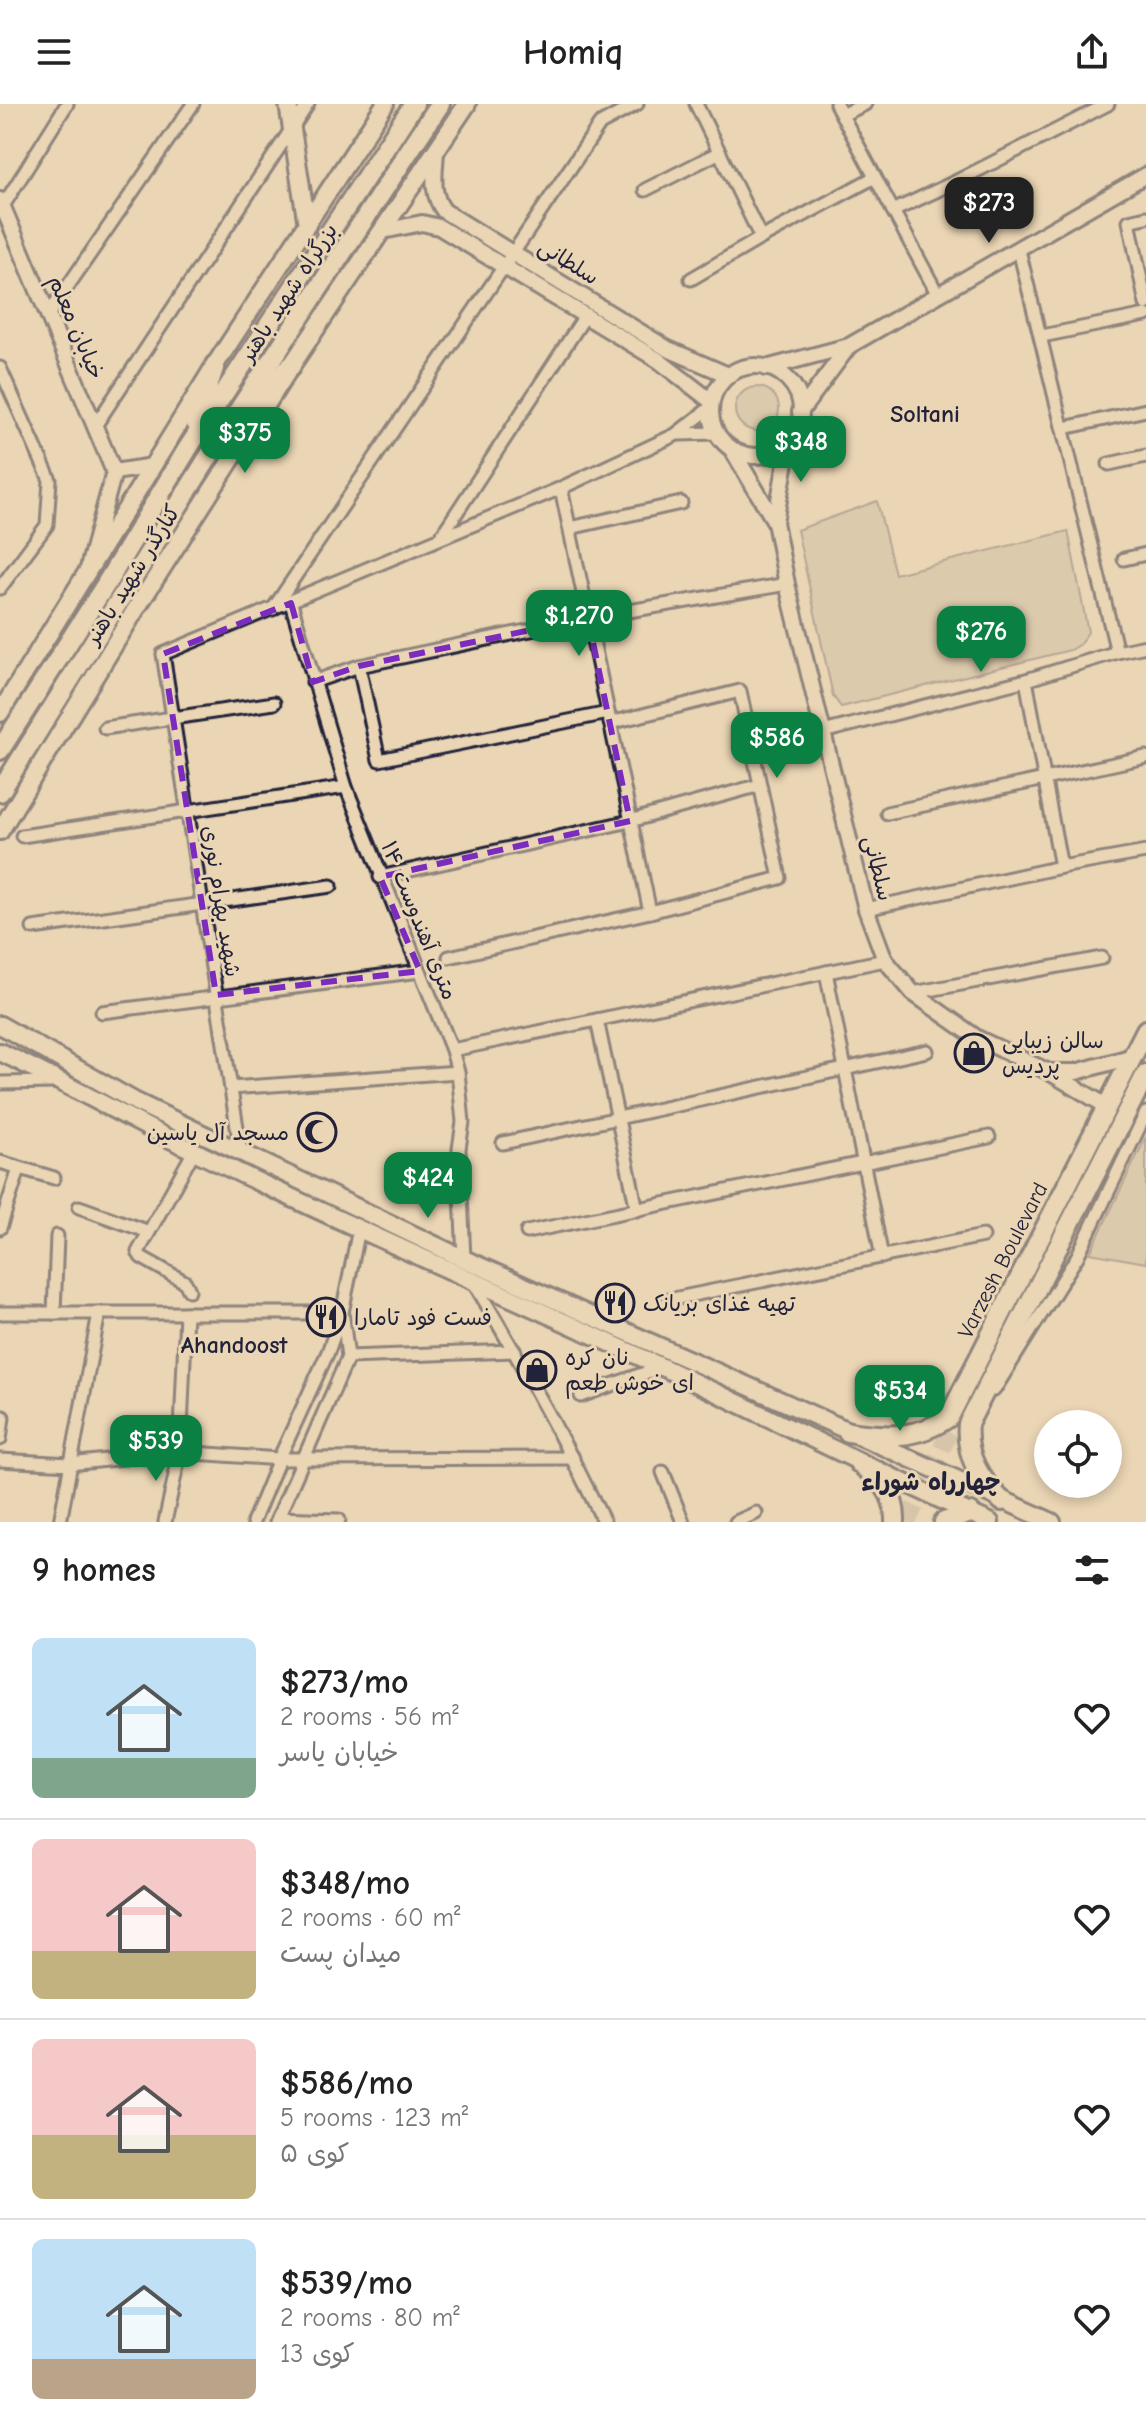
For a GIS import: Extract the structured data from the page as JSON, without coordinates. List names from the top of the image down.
{
  "streets": {
    "main road": ["بزرگراه شهید باهنر", "کنارگذر شهید باهنر", "Varzesh Boulevard"],
    "street": [
      "سلطانی",
      "خیابان معلم",
      "شهید بهرام نوری",
      "۱۴ متری آهندوست"
    ]
  },
  "crossings": [
    ["سلطانی", "کنارگذر شهید باهنر"],
    ["سلطانی", "Varzesh Boulevard"]
  ],
  "districts": ["Soltani", "Ahandoost", "چهارراه شوراء"],
  "places": {
    "shop": ["سالن زیبایی پردیس", "نان کره ای خوش طعم"],
    "mosque": ["مسجد آل یاسین"],
    "restaurant": ["تهیه غذای بریانک", "فست فود تامارا"]
  },
  "page": {
    "header": "Homiq",
    "price": [
      "$273",
      "$375",
      "$348",
      "$1,270",
      "$276",
      "$586",
      "$424",
      "$534",
      "$539"
    ],
    "heading": "9 homes",
    "list": [
      {
        "name": "$273/mo",
        "note": "2 rooms · 56 m² · خیابان یاسر"
      },
      {
        "name": "$348/mo",
        "note": "2 rooms · 60 m² · میدان پست"
      },
      {
        "name": "$586/mo",
        "note": "5 rooms · 123 m² · کوی ۵"
      },
      {
        "name": "$539/mo",
        "note": "2 rooms · 80 m² · کوی 13"
      }
    ]
  }
}
